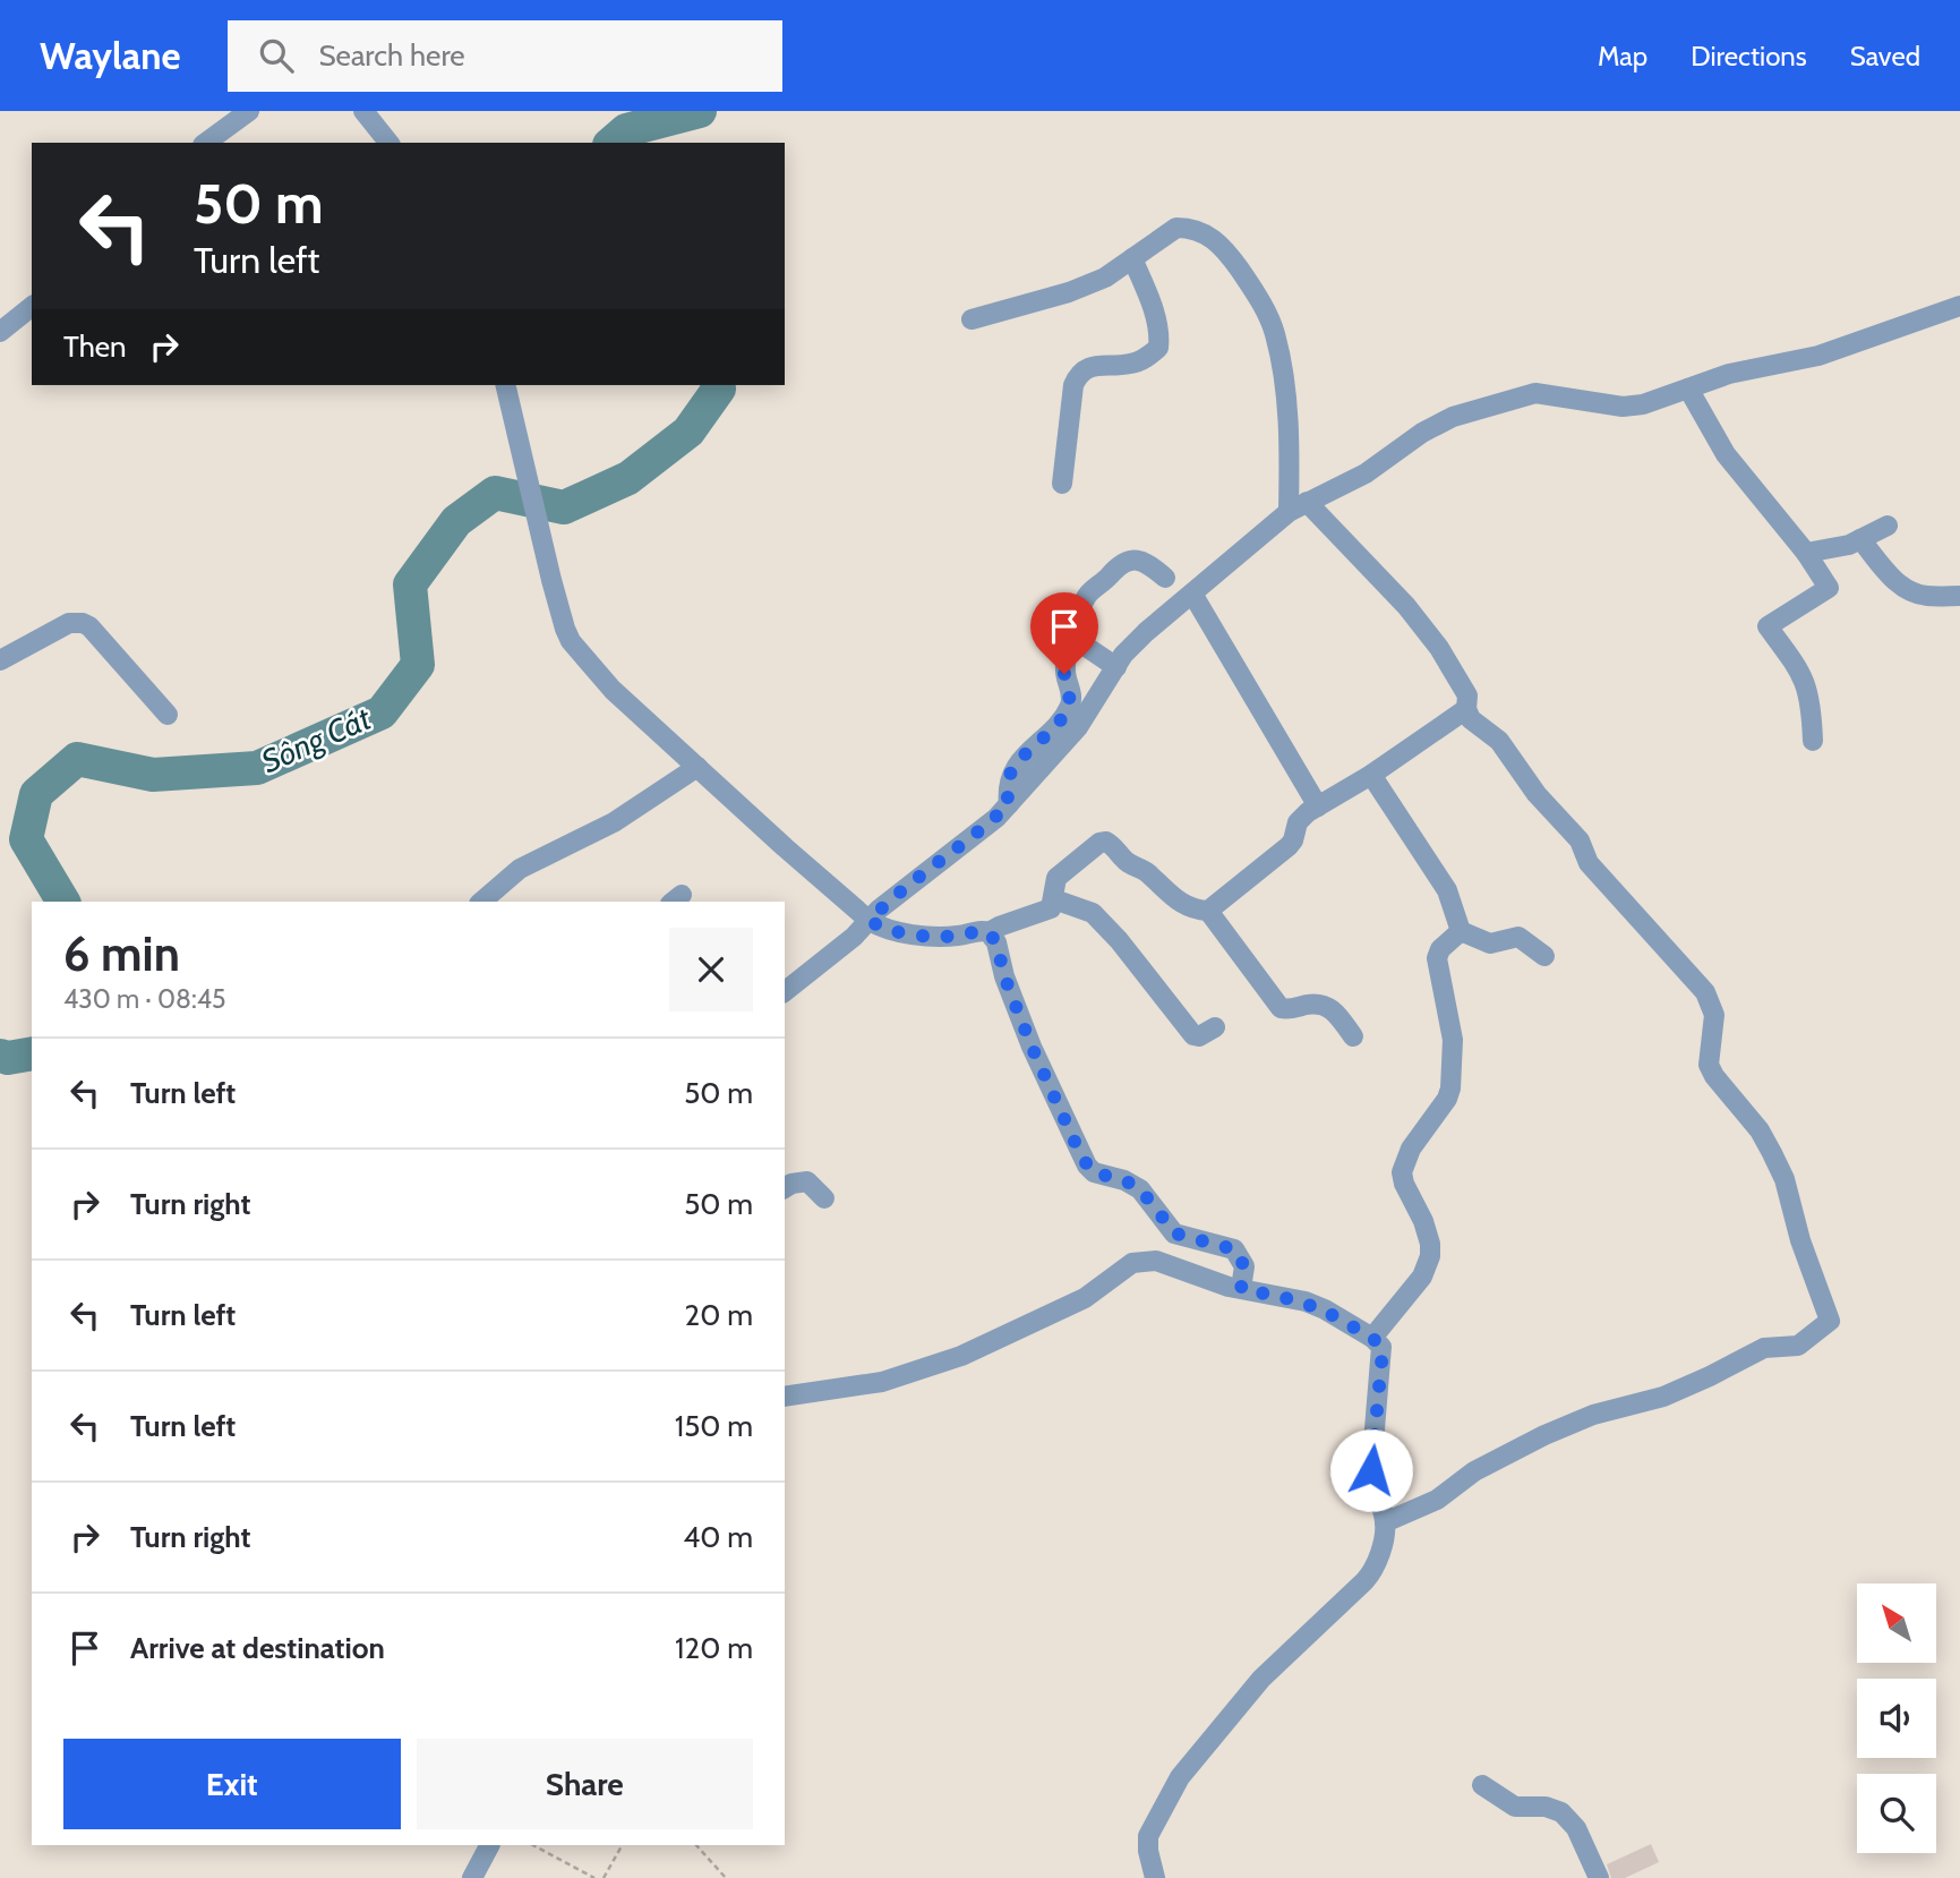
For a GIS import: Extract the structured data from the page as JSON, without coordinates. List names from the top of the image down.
{
  "water": ["Sông Cát"],
  "north": "top left",
  "page": {
    "header": "Waylane",
    "search": "Search here",
    "nav": ["Map", "Directions", "Saved"],
    "turn": ["50 m", "Turn left"],
    "then": "Then",
    "heading": ["6 min", "430 m · 08:45"],
    "list": [
      {
        "name": "Turn left",
        "value": "50 m"
      },
      {
        "name": "Turn right",
        "value": "50 m"
      },
      {
        "name": "Turn left",
        "value": "20 m"
      },
      {
        "name": "Turn left",
        "value": "150 m"
      },
      {
        "name": "Turn right",
        "value": "40 m"
      },
      {
        "name": "Arrive at destination",
        "value": "120 m"
      }
    ],
    "buttons": ["Exit", "Share"]
  }
}
